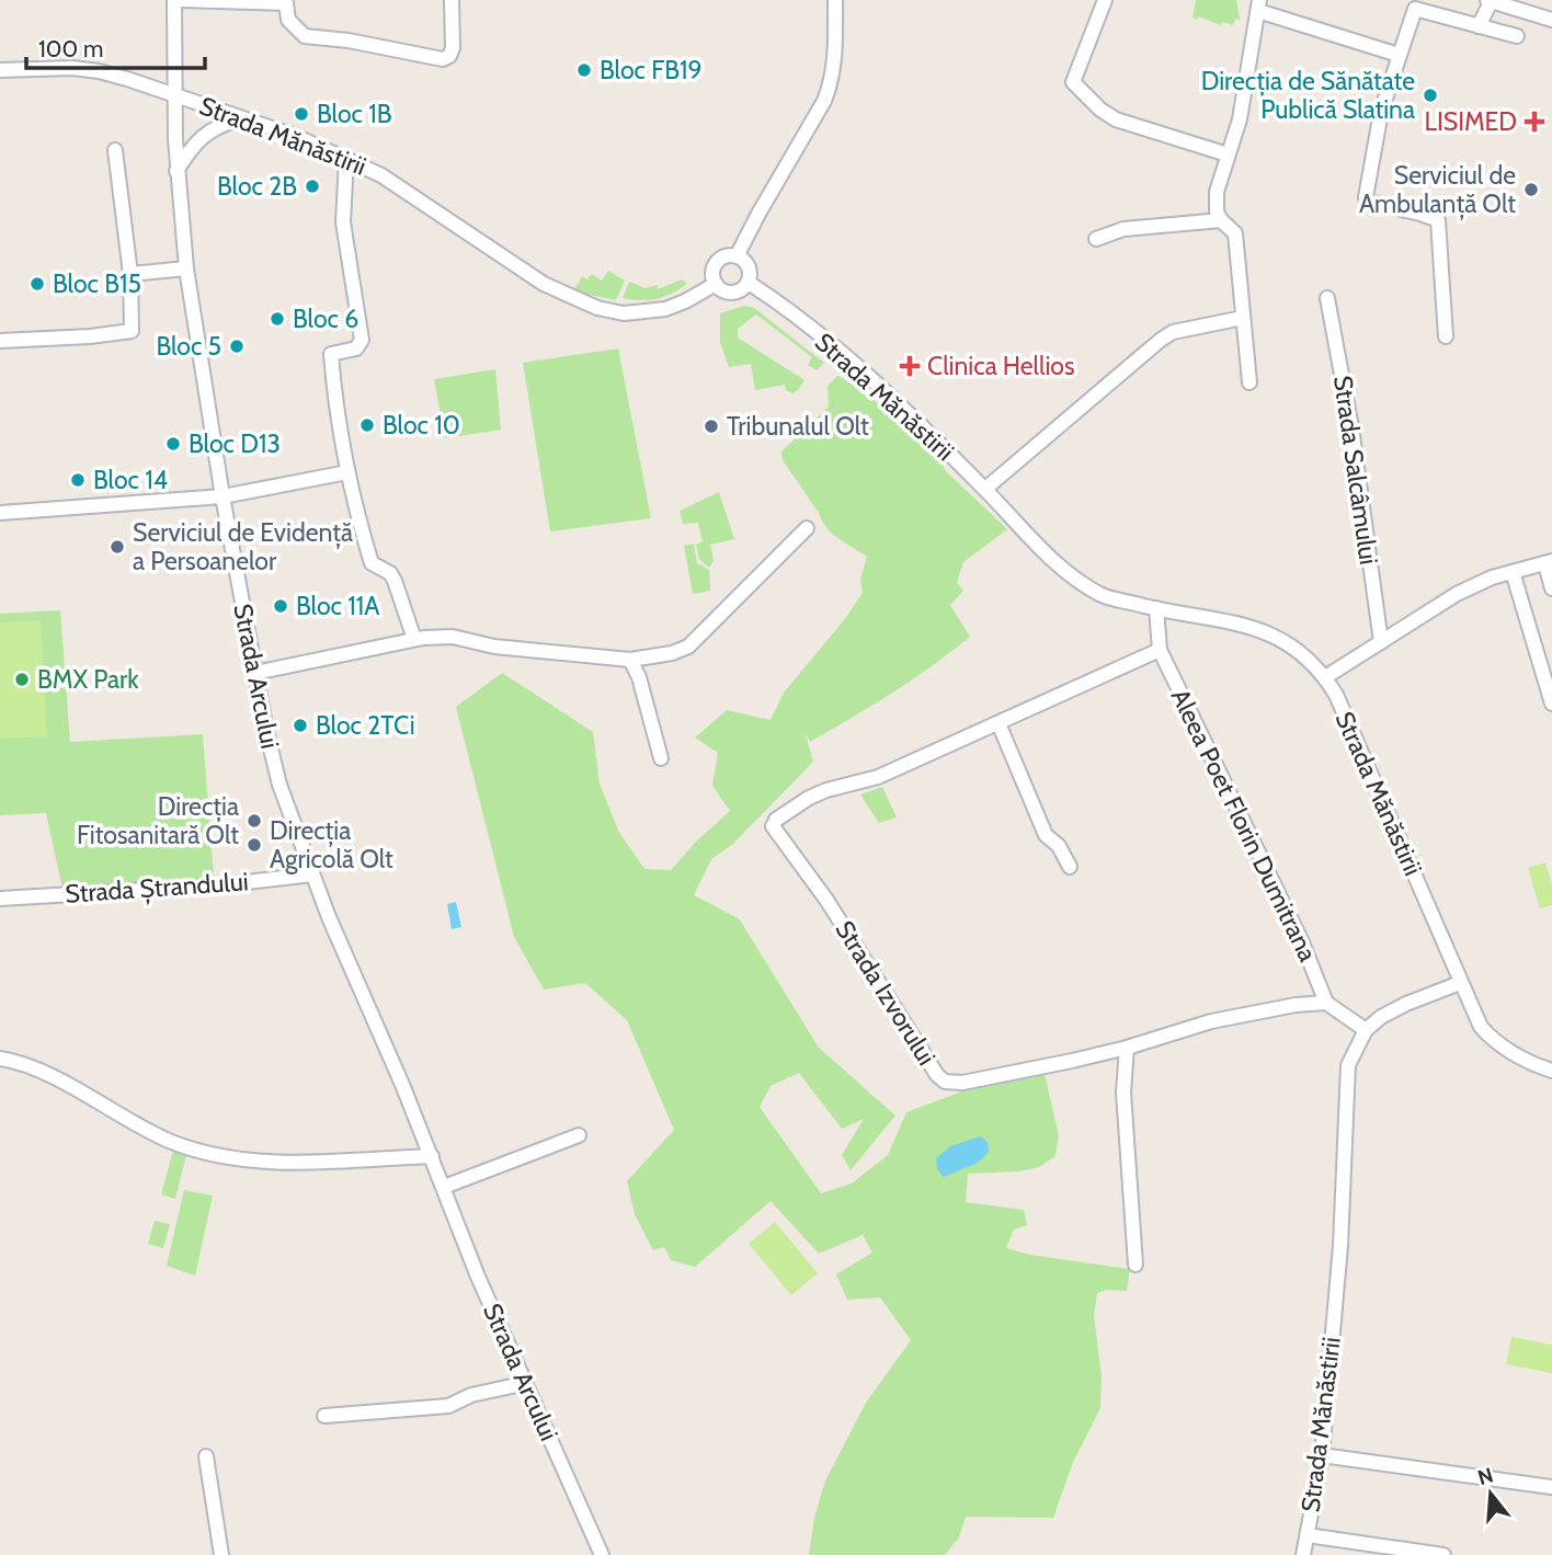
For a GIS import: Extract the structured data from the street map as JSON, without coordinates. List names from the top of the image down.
{
  "streets": {
    "street": [
      "Strada Mănăstirii",
      "Strada Salcâmului",
      "Strada Arcului",
      "Aleea Poet Florin Dumitrana",
      "Strada Ștrandului",
      "Strada Izvorului"
    ]
  },
  "crossings": [
    ["Strada Mănăstirii", "Strada Arcului"],
    ["Strada Arcului", "Strada Ștrandului"],
    ["Aleea Poet Florin Dumitrana", "Strada Izvorului"]
  ],
  "places": {
    "other": [
      "Bloc FB19",
      "Direcția de Sănătate Publică Slatina",
      "Bloc 1B",
      "Bloc 2B",
      "Serviciul de Ambulanță Olt",
      "Bloc B15",
      "Bloc 6",
      "Bloc 5",
      "Bloc 10",
      "Tribunalul Olt",
      "Bloc D13",
      "Bloc 14",
      "Serviciul de Evidență a Persoanelor",
      "Bloc 11A",
      "BMX Park",
      "Bloc 2TCi",
      "Direcția Fitosanitară Olt",
      "Direcția Agricolă Olt"
    ],
    "health": ["LISIMED", "Clinica Hellios"]
  },
  "scale_bar": "100 m",
  "north": "top"
}
